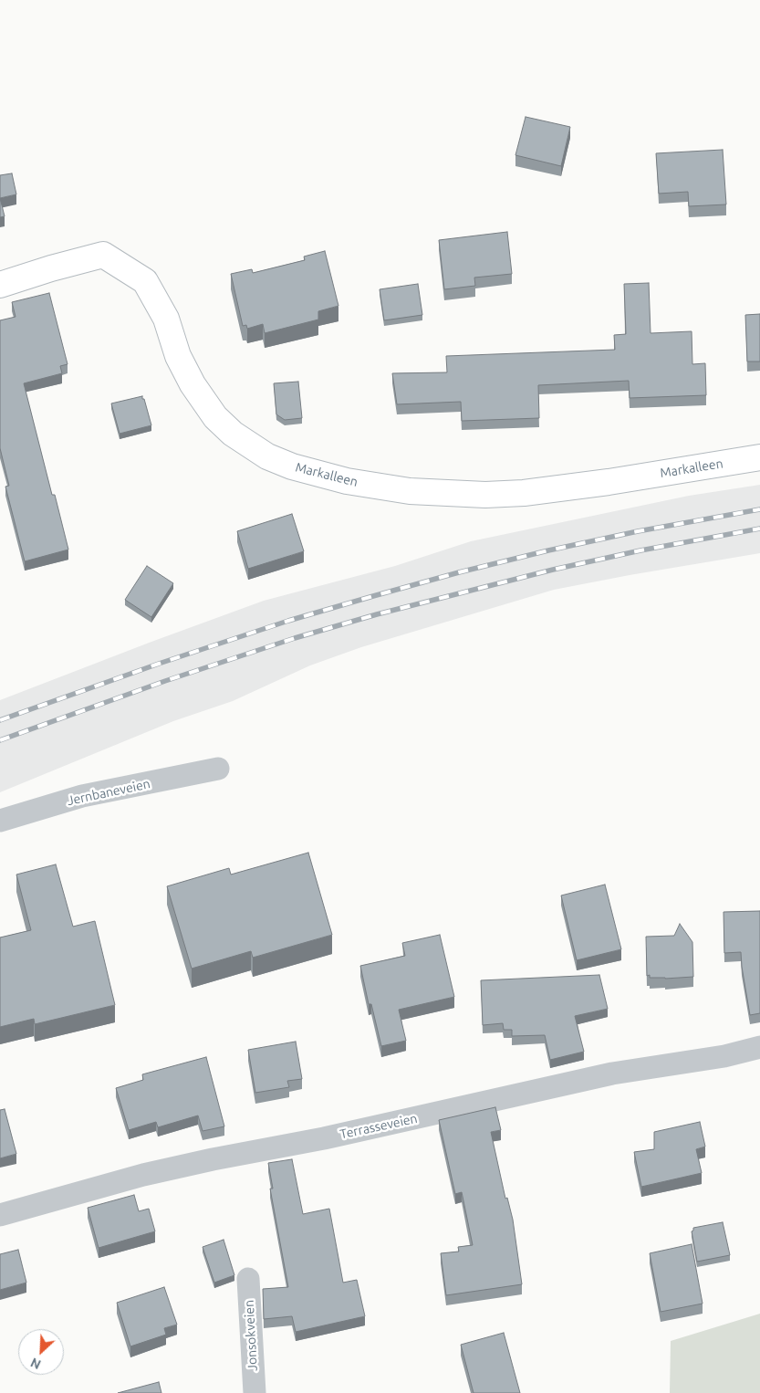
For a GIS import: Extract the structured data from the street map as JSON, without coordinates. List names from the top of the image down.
{
  "streets": {
    "main road": ["Markalleen"],
    "street": ["Jernbaneveien", "Terrasseveien", "Jonsokveien"]
  },
  "north": "bottom left"
}
